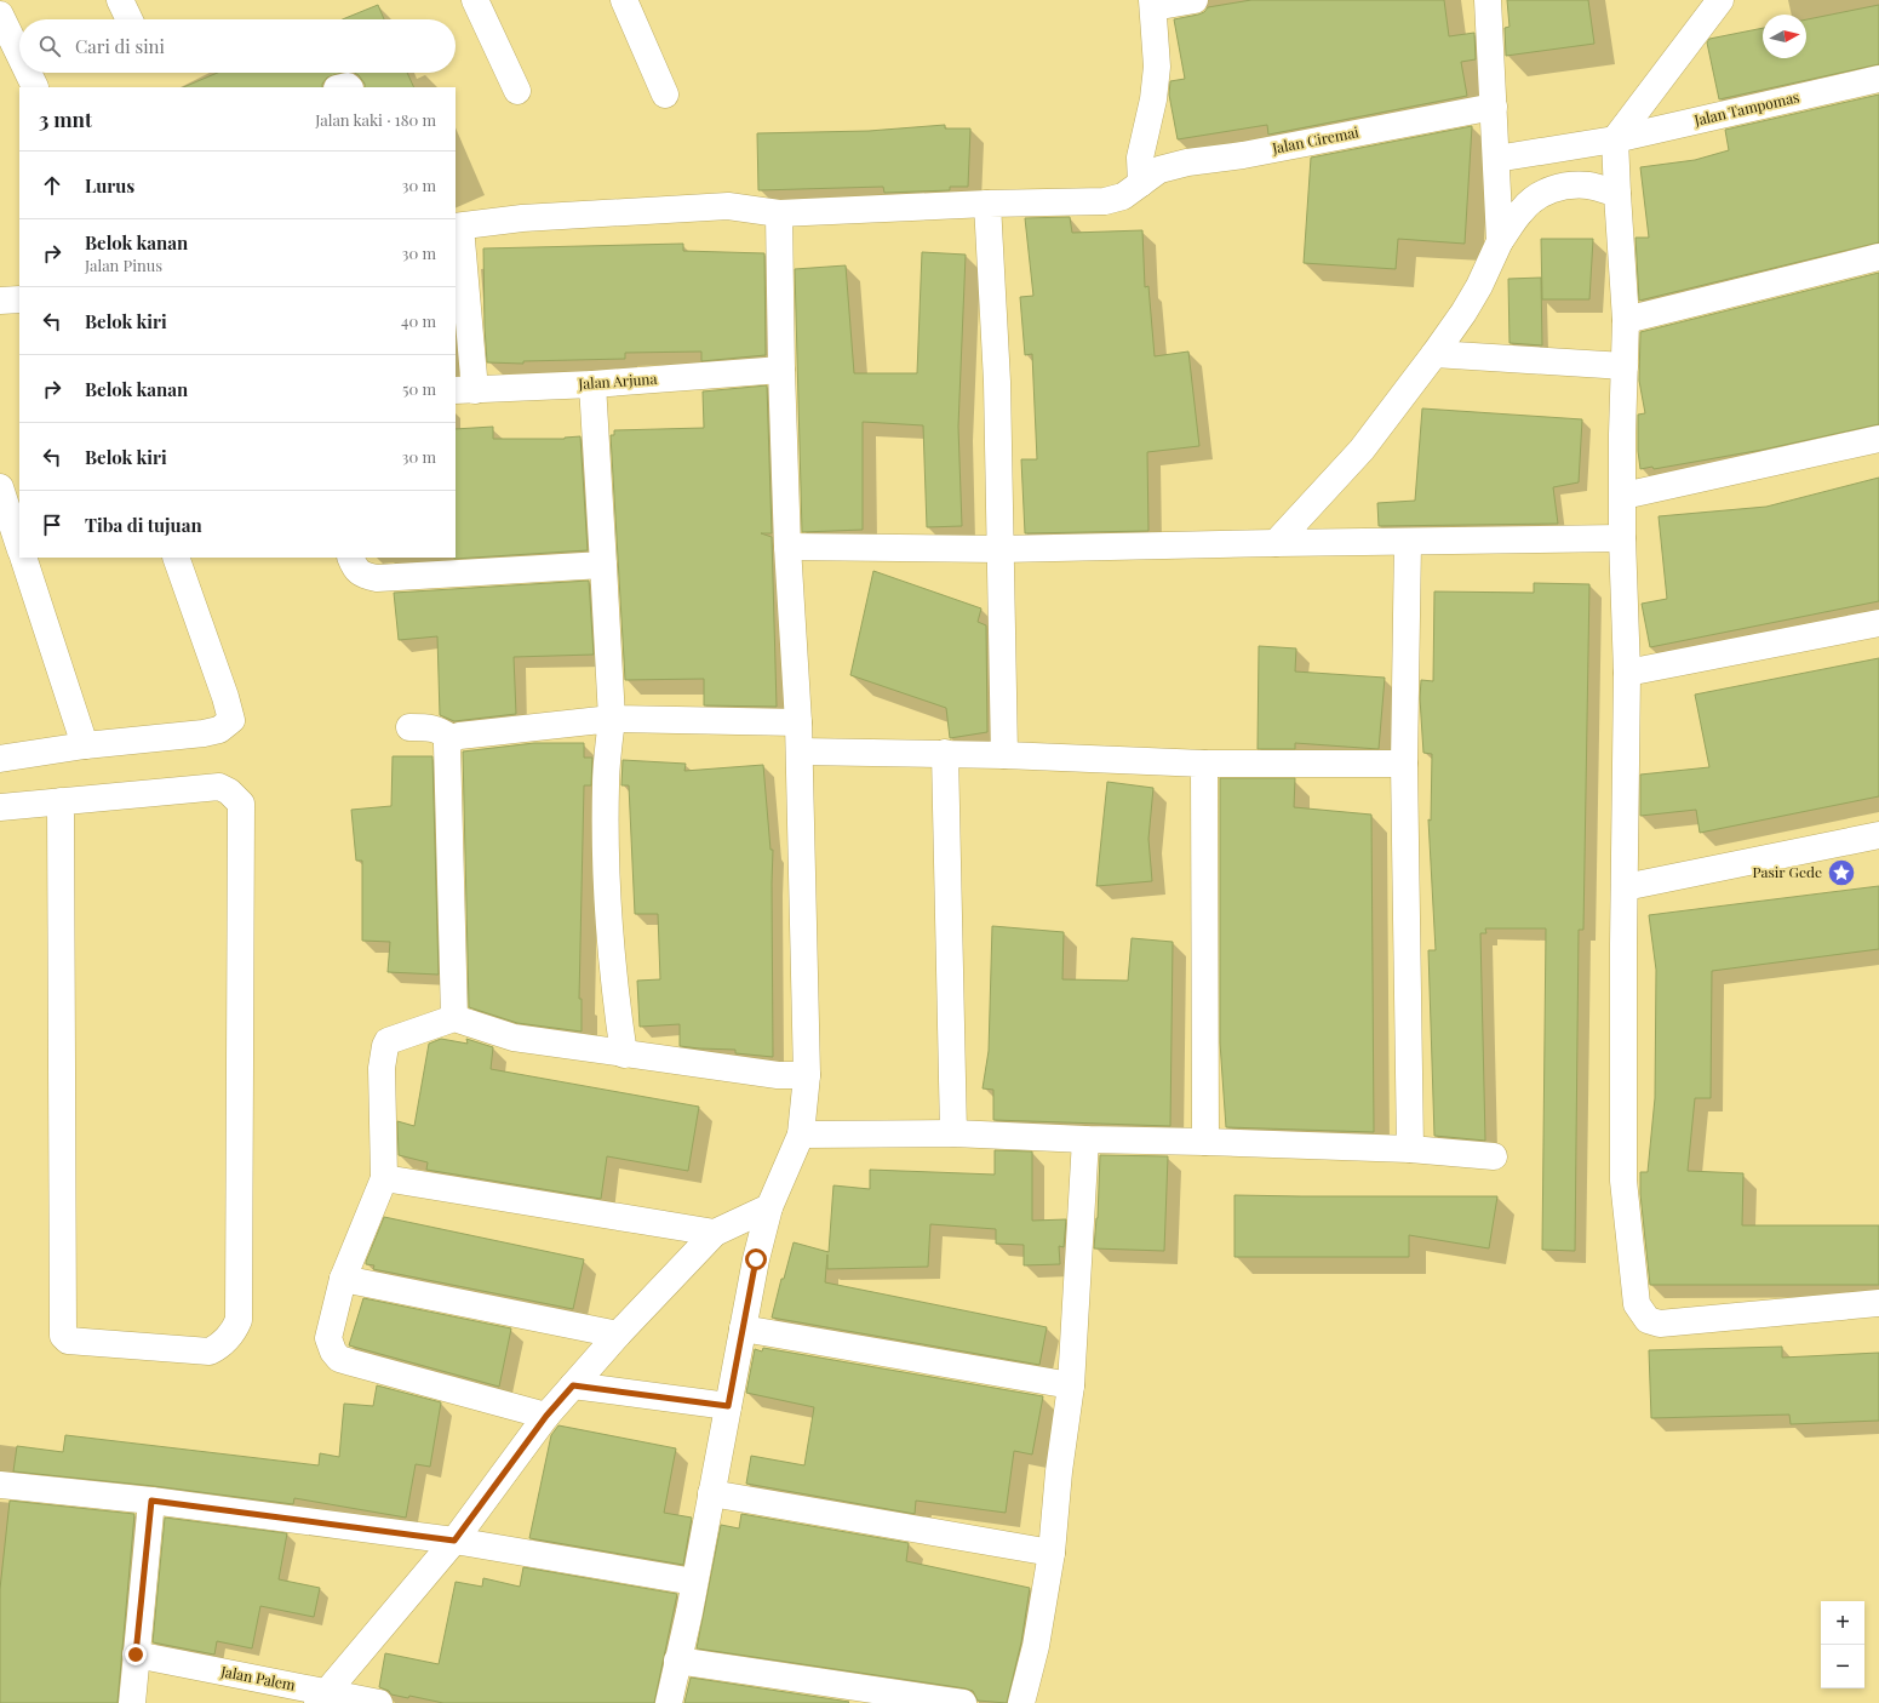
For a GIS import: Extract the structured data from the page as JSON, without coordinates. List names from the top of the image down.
{
  "streets": {
    "street": [
      "Jalan Tampomas",
      "Jalan Ciremai",
      "Jalan Arjuna",
      "Jalan Palem"
    ]
  },
  "places": {
    "place": ["Pasir Gede"]
  },
  "north": "right",
  "page": {
    "search": "Cari di sini",
    "heading": ["3 mnt", "Jalan kaki · 180 m"],
    "list": [
      ["Lurus", "30 m"],
      ["Belok kanan", "Jalan Pinus", "30 m"],
      ["Belok kiri", "40 m"],
      ["Belok kanan", "50 m"],
      ["Belok kiri", "30 m"],
      "Tiba di tujuan"
    ],
    "map_buttons": ["+", "−"]
  }
}
